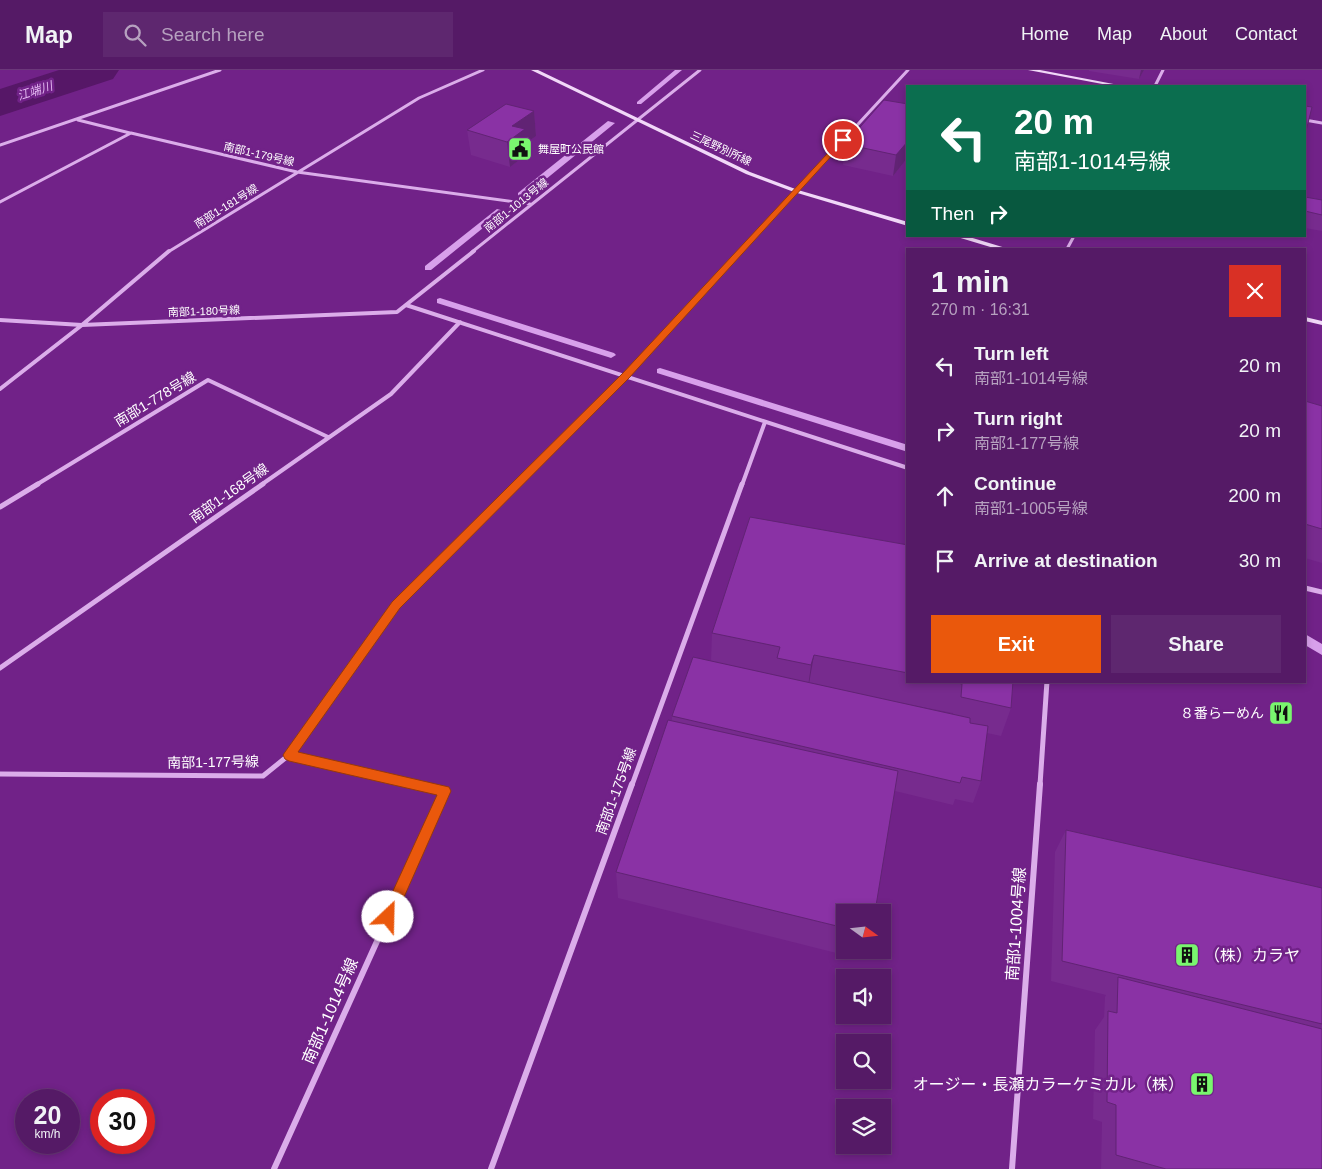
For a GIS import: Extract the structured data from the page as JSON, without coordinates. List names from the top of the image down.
{
  "streets": {
    "main road": ["三尾野別所線"],
    "street": [
      "南部1-179号線",
      "南部1-1013号線",
      "南部1-181号線",
      "南部1-180号線",
      "南部1-778号線",
      "南部1-168号線",
      "南部1-177号線",
      "南部1-175号線",
      "南部1-1004号線",
      "南部1-1014号線"
    ]
  },
  "crossings": [
    ["三尾野別所線", "南部1-1013号線"],
    ["三尾野別所線", "南部1-177号線"],
    ["南部1-179号線", "南部1-1013号線"],
    ["南部1-179号線", "南部1-181号線"],
    ["南部1-1013号線", "南部1-180号線"],
    ["南部1-181号線", "南部1-180号線"],
    ["南部1-778号線", "南部1-168号線"],
    ["南部1-177号線", "南部1-1014号線"]
  ],
  "water": ["江端川"],
  "places": {
    "public building": ["舞屋町公民館"],
    "restaurant": ["８番らーめん"],
    "building": ["（株）カラヤ", "オージー・長瀬カラーケミカル（株）"]
  },
  "north": "right",
  "page": {
    "header": "Map",
    "search": "Search here",
    "nav": [
      "Home",
      "Map",
      "About",
      "Contact"
    ],
    "turn": ["20 m", "南部1-1014号線"],
    "then": "Then",
    "heading": ["1 min", "270 m · 16:31"],
    "list": [
      {
        "name": "Turn left",
        "note": "南部1-1014号線",
        "value": "20 m"
      },
      {
        "name": "Turn right",
        "note": "南部1-177号線",
        "value": "20 m"
      },
      {
        "name": "Continue",
        "note": "南部1-1005号線",
        "value": "200 m"
      },
      {
        "name": "Arrive at destination",
        "value": "30 m"
      }
    ],
    "buttons": ["Exit", "Share"],
    "speed": "20 km/h",
    "limit": "30"
  }
}
